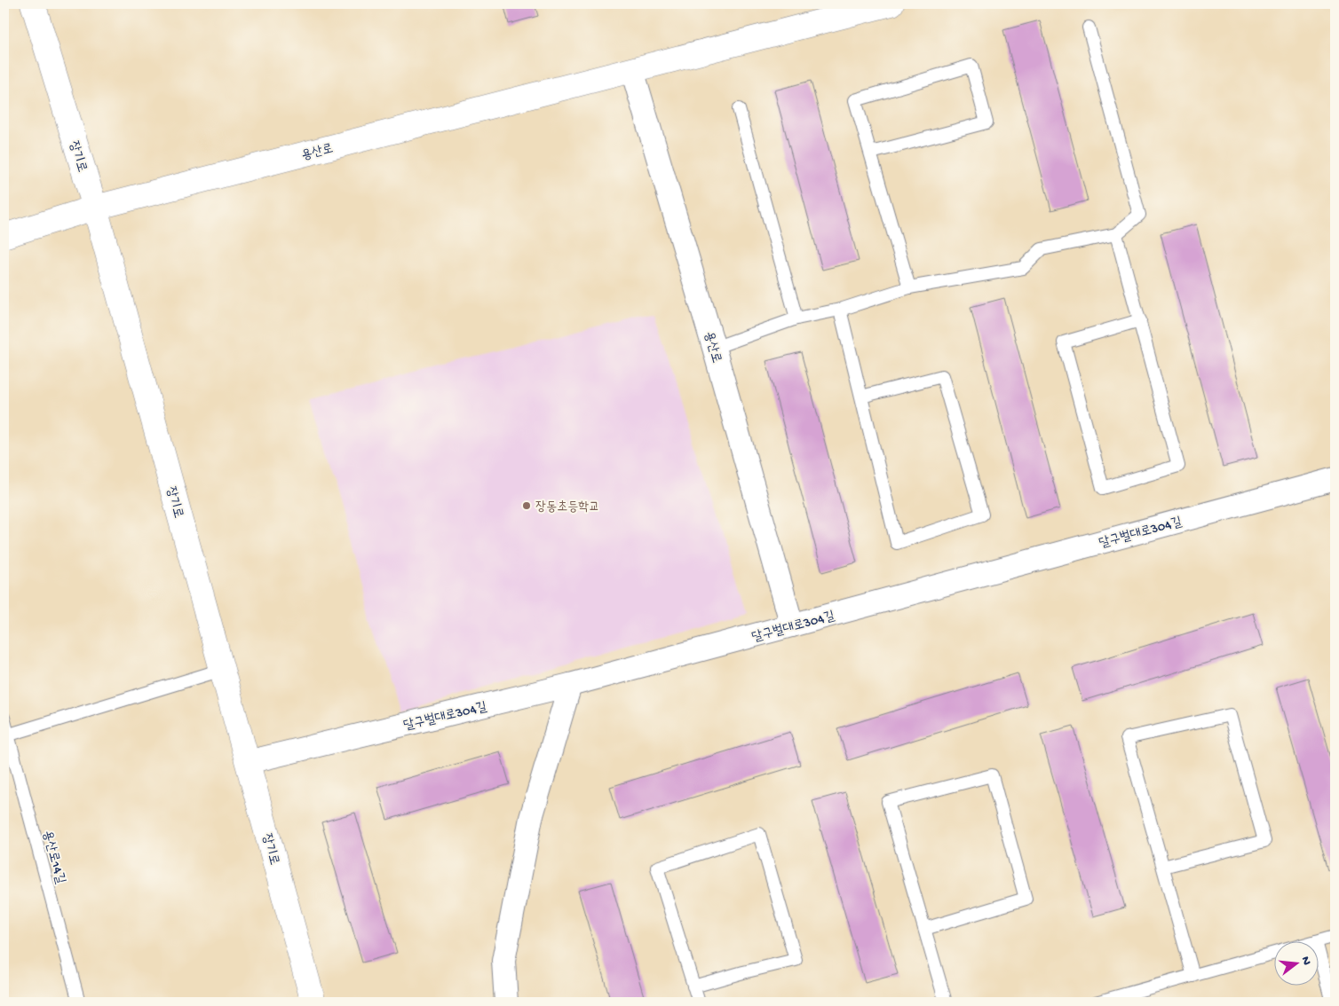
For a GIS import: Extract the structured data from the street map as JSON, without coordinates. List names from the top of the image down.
{
  "streets": {
    "main road": ["용산로", "장기로"],
    "street": ["달구벌대로304길"],
    "lane": ["용산로14길"]
  },
  "crossings": [
    ["용산로", "장기로"],
    ["용산로", "달구벌대로304길"],
    ["장기로", "달구벌대로304길"]
  ],
  "places": ["장동초등학교"],
  "north": "right"
}
